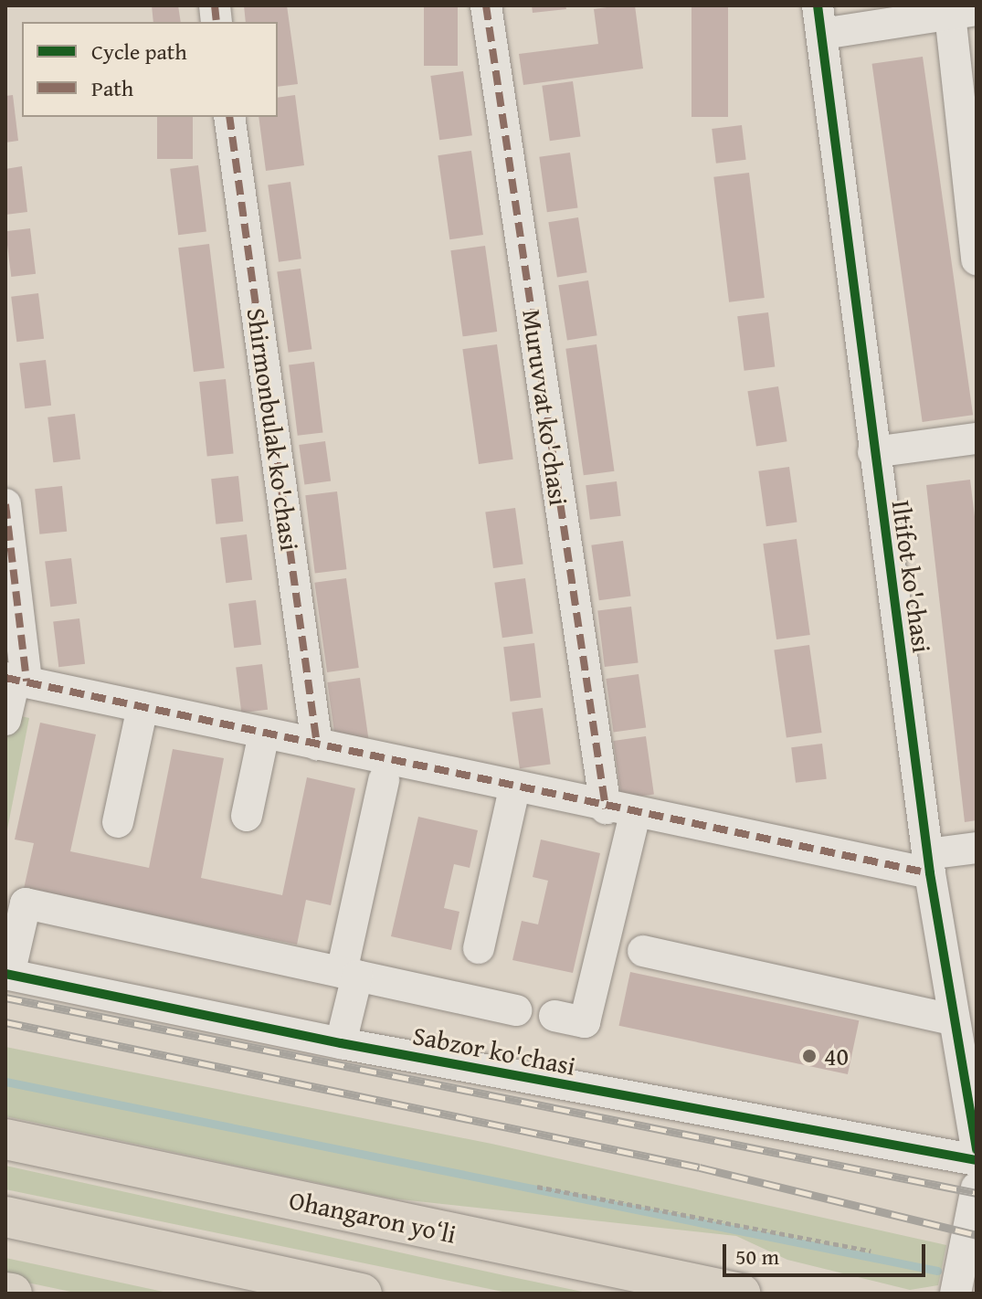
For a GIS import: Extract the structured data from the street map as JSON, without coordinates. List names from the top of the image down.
{
  "streets": {
    "main road": ["Ohangaron yoʻli"],
    "street": [
      "Muruvvat ko'chasi",
      "Shirmonbulak ko'chasi",
      "Iltifot ko'chasi",
      "Sabzor ko'chasi"
    ]
  },
  "places": ["40"],
  "legend": ["Cycle path", "Path"],
  "scale_bar": "50 m"
}
